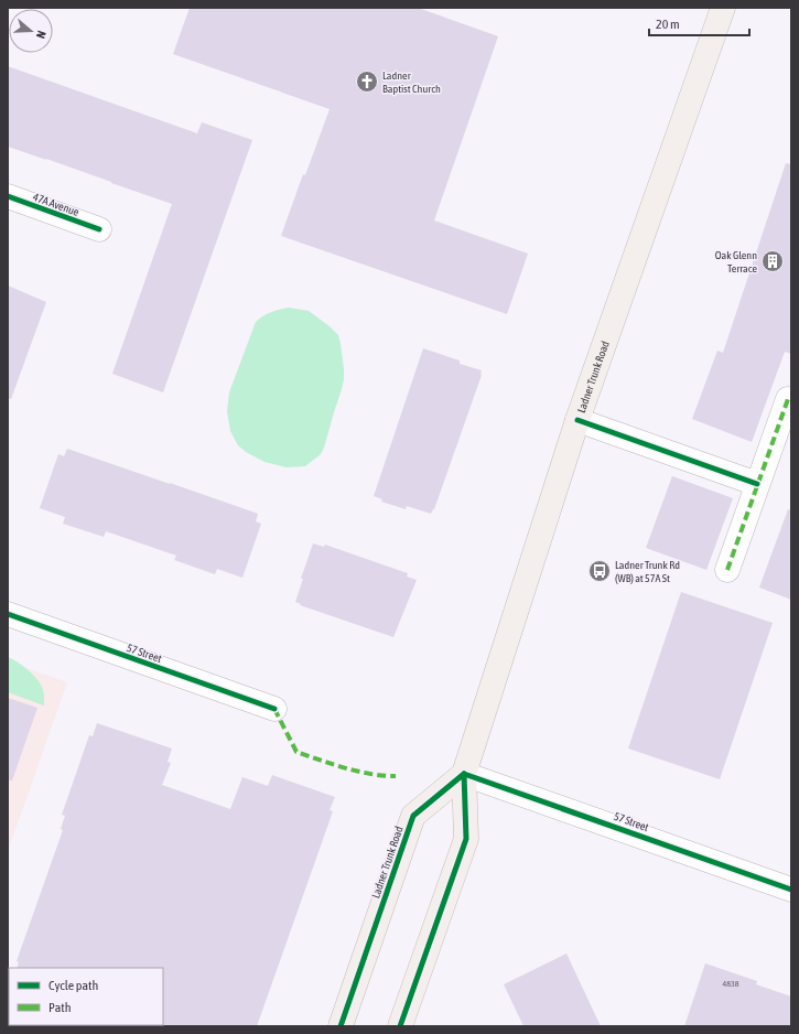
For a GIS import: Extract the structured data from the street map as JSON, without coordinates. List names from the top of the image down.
{
  "streets": {
    "main road": ["Ladner Trunk Road"],
    "street": ["47A Avenue", "57 Street"]
  },
  "crossings": [
    ["Ladner Trunk Road", "57 Street"]
  ],
  "places": {
    "church": ["Ladner Baptist Church"],
    "building": ["Oak Glenn Terrace"],
    "bus stop": ["Ladner Trunk Rd (WB) at 57A St"]
  },
  "house_numbers": ["4838"],
  "legend": ["Cycle path", "Path"],
  "scale_bar": "20 m",
  "north": "right"
}
